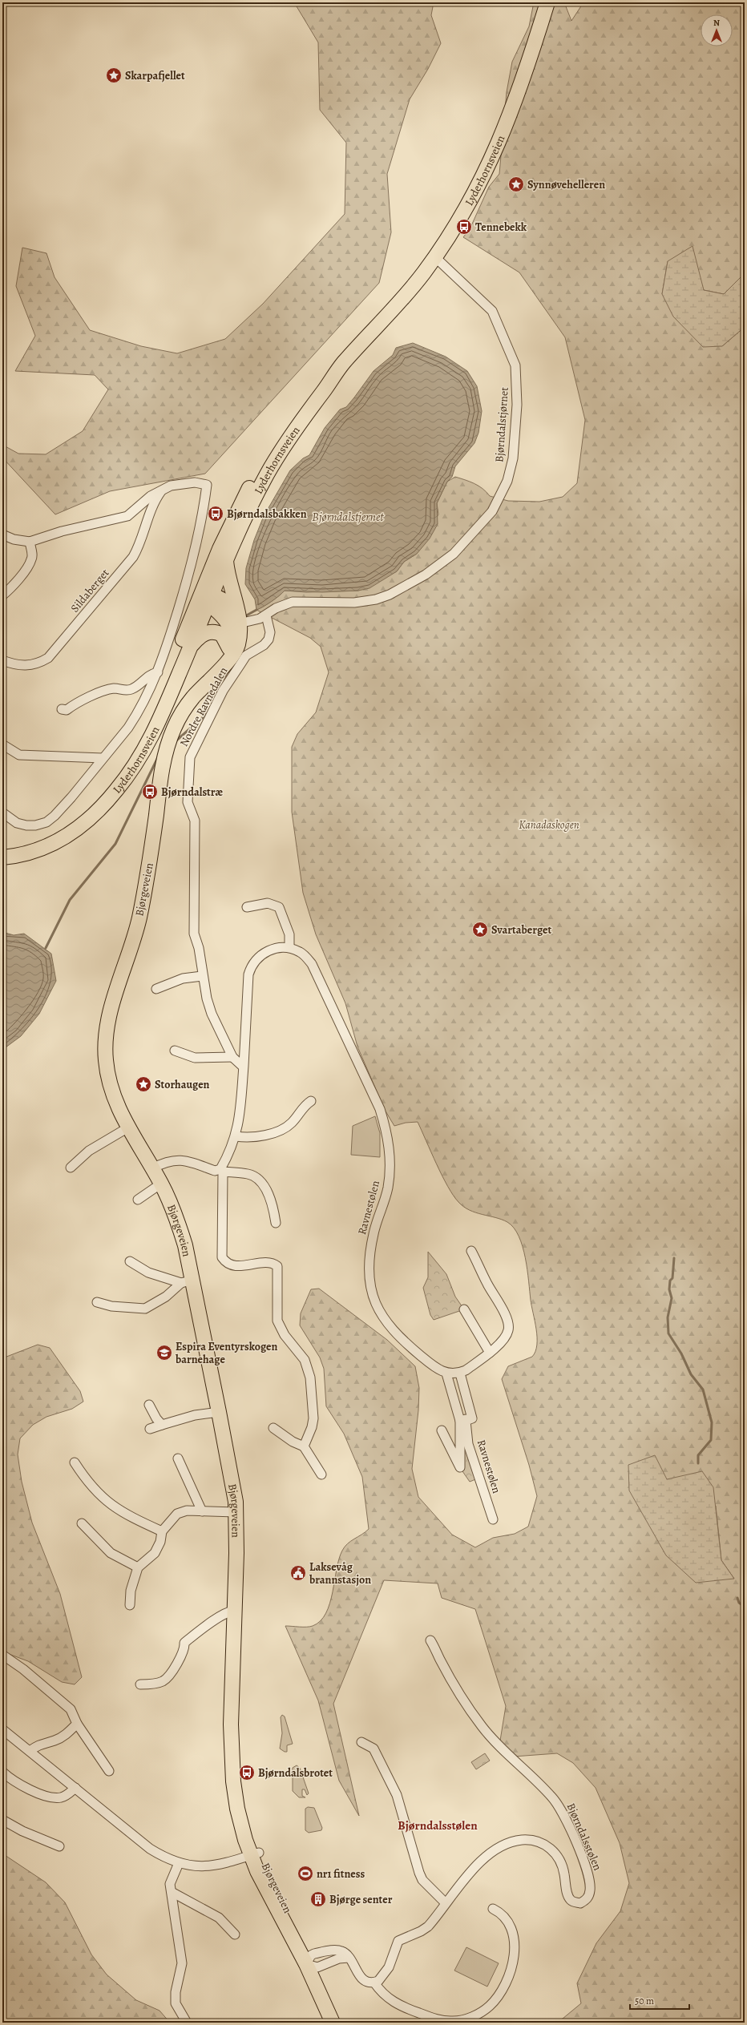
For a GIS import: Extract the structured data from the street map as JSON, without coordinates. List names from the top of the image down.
{
  "streets": {
    "main road": ["Lyderhornsveien", "Bjørgeveien"],
    "street": [
      "Bjørndalstjørnet",
      "Sildaberget",
      "Nordre Ravnedalen",
      "Ravnestølen",
      "Bjørndalsstølen"
    ]
  },
  "crossings": [
    ["Lyderhornsveien", "Bjørndalstjørnet"],
    ["Lyderhornsveien", "Bjørgeveien"],
    ["Bjørndalstjørnet", "Nordre Ravnedalen"],
    ["Bjørndalstjørnet", "Bjørgeveien"]
  ],
  "districts": ["Bjørndalsstølen"],
  "water": ["Bjørndalstjernet"],
  "parks": ["Kanadaskogen"],
  "places": {
    "place": [
      "Skarpafjellet",
      "Synnøvehelleren",
      "Svartaberget",
      "Storhaugen"
    ],
    "bus stop": [
      "Tennebekk",
      "Bjørndalsbakken",
      "Bjørndalstræ",
      "Bjørndalsbrotet"
    ],
    "school or university": ["Espira Eventyrskogen barnehage"],
    "public building": ["Laksevåg brannstasjon"],
    "sports": ["nr1 fitness"],
    "building": ["Bjørge senter"]
  },
  "scale_bar": "50 m",
  "north": "top"
}
